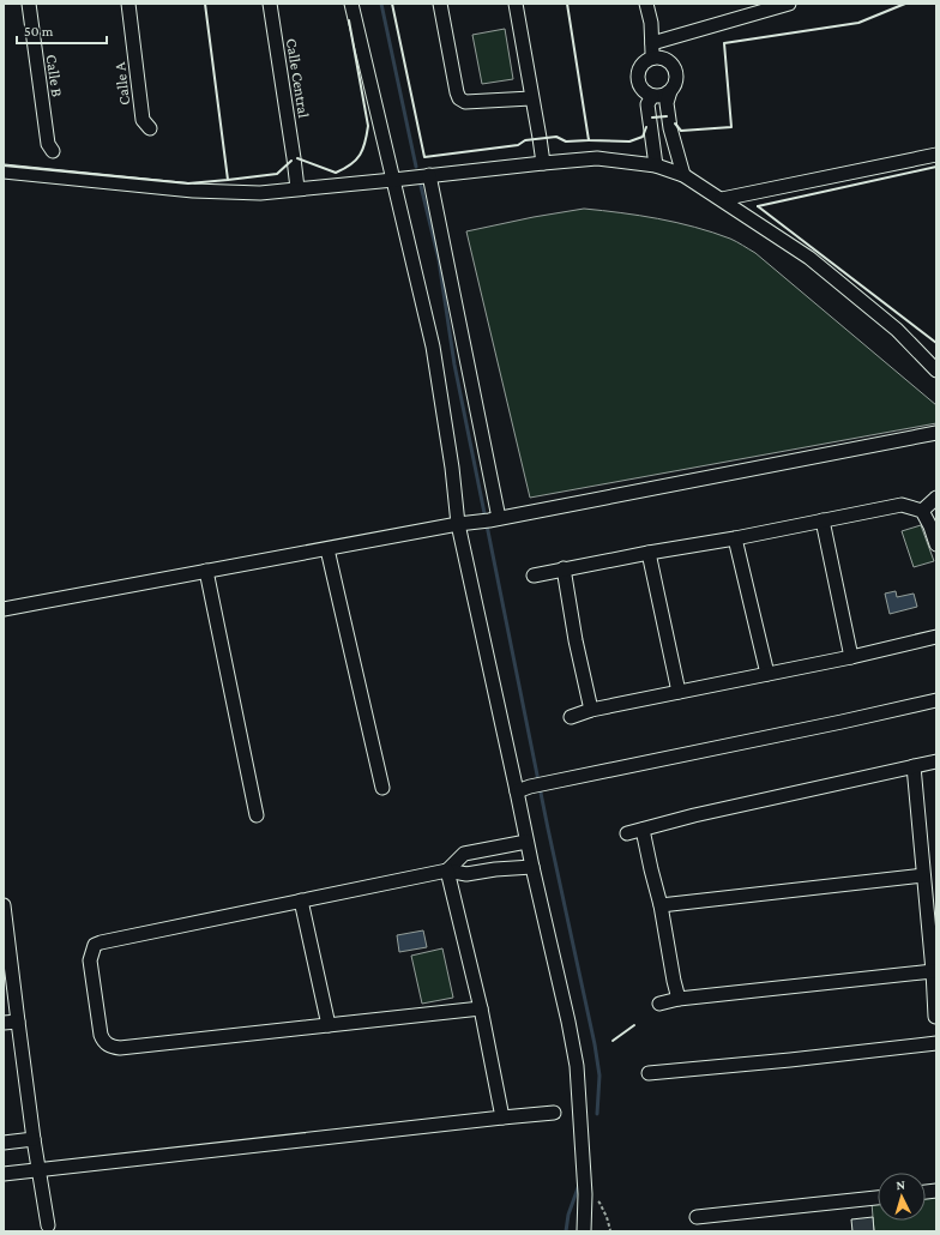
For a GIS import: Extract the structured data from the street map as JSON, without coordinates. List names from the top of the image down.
{
  "streets": {
    "street": ["Calle B", "Calle Central", "Calle A"]
  },
  "scale_bar": "50 m",
  "north": "top"
}
